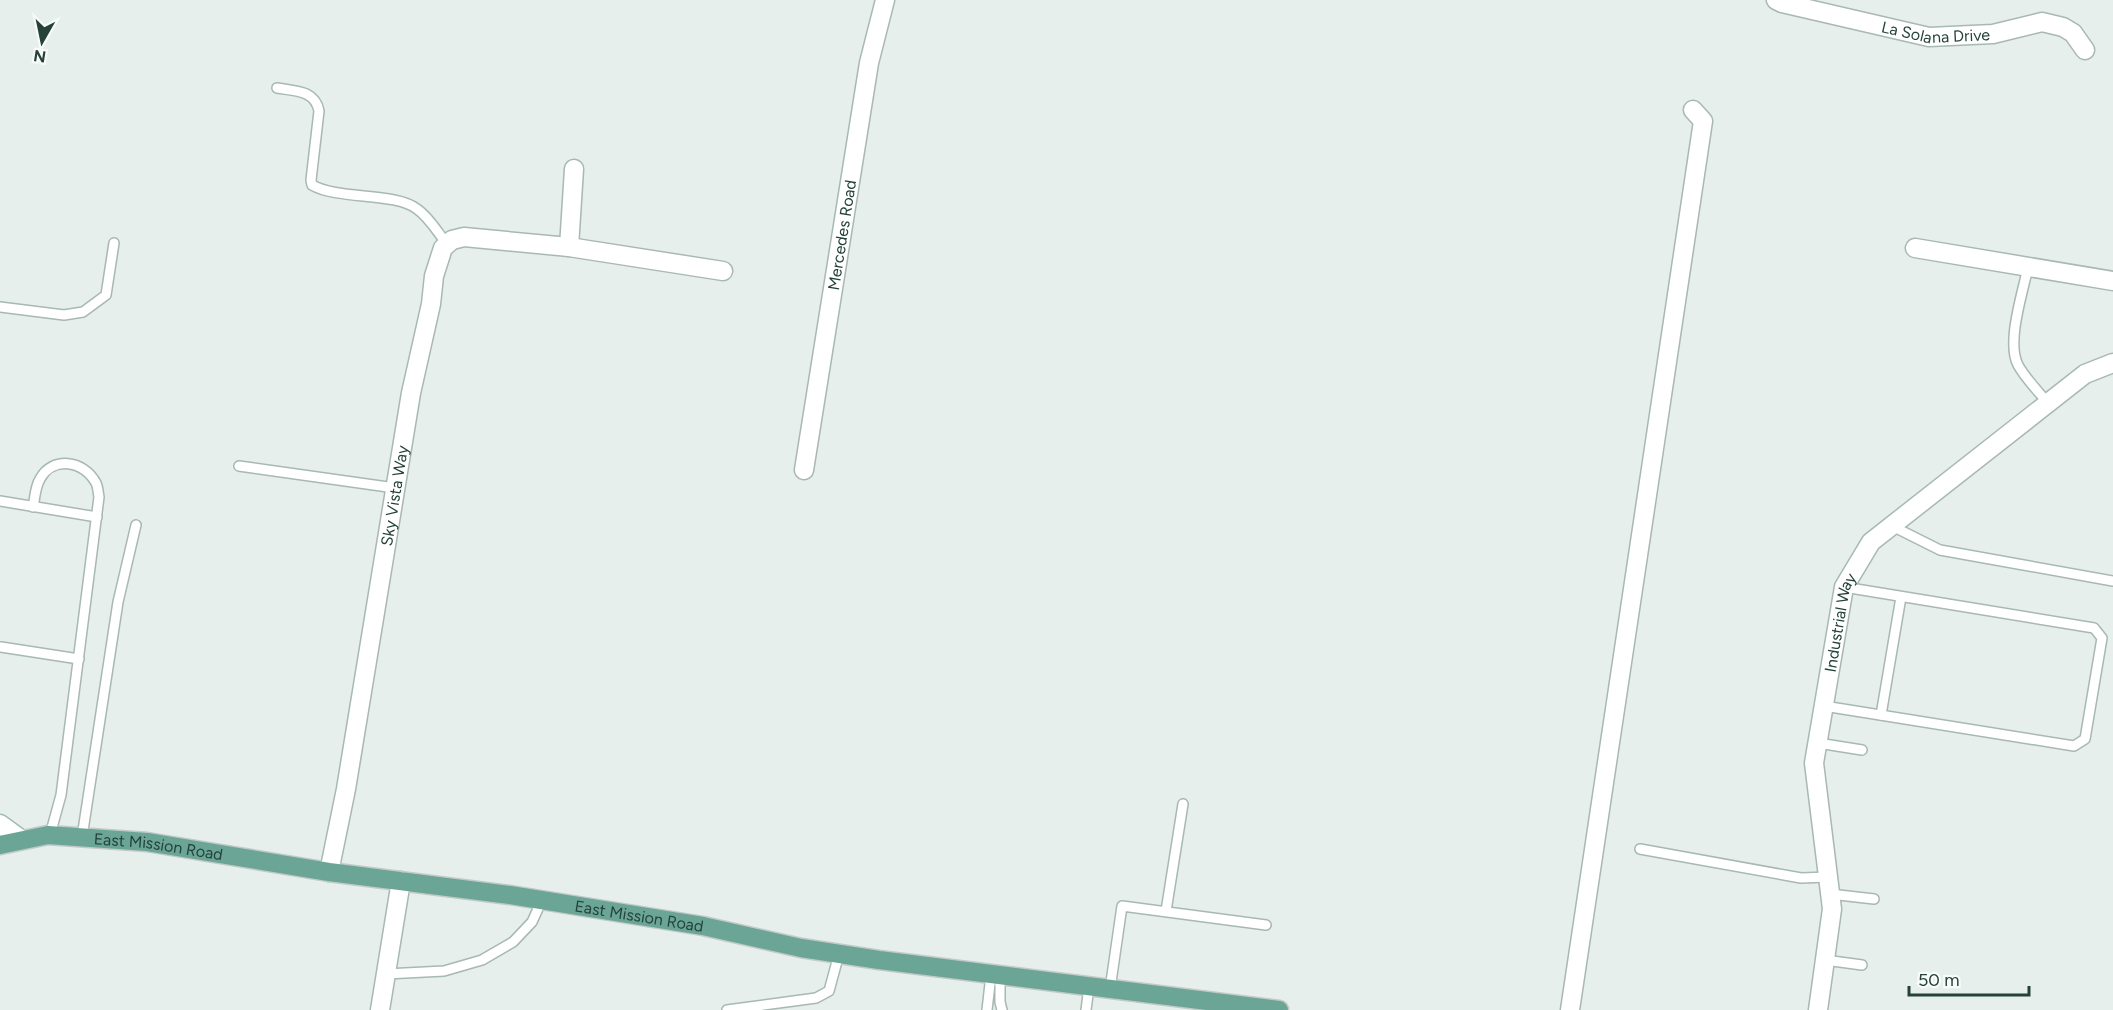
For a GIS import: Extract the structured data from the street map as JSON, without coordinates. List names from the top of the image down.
{
  "streets": {
    "main road": ["East Mission Road"],
    "street": [
      "La Solana Drive",
      "Mercedes Road",
      "Sky Vista Way",
      "Industrial Way"
    ]
  },
  "crossings": [
    ["Sky Vista Way", "East Mission Road"]
  ],
  "scale_bar": "50 m",
  "north": "bottom"
}
